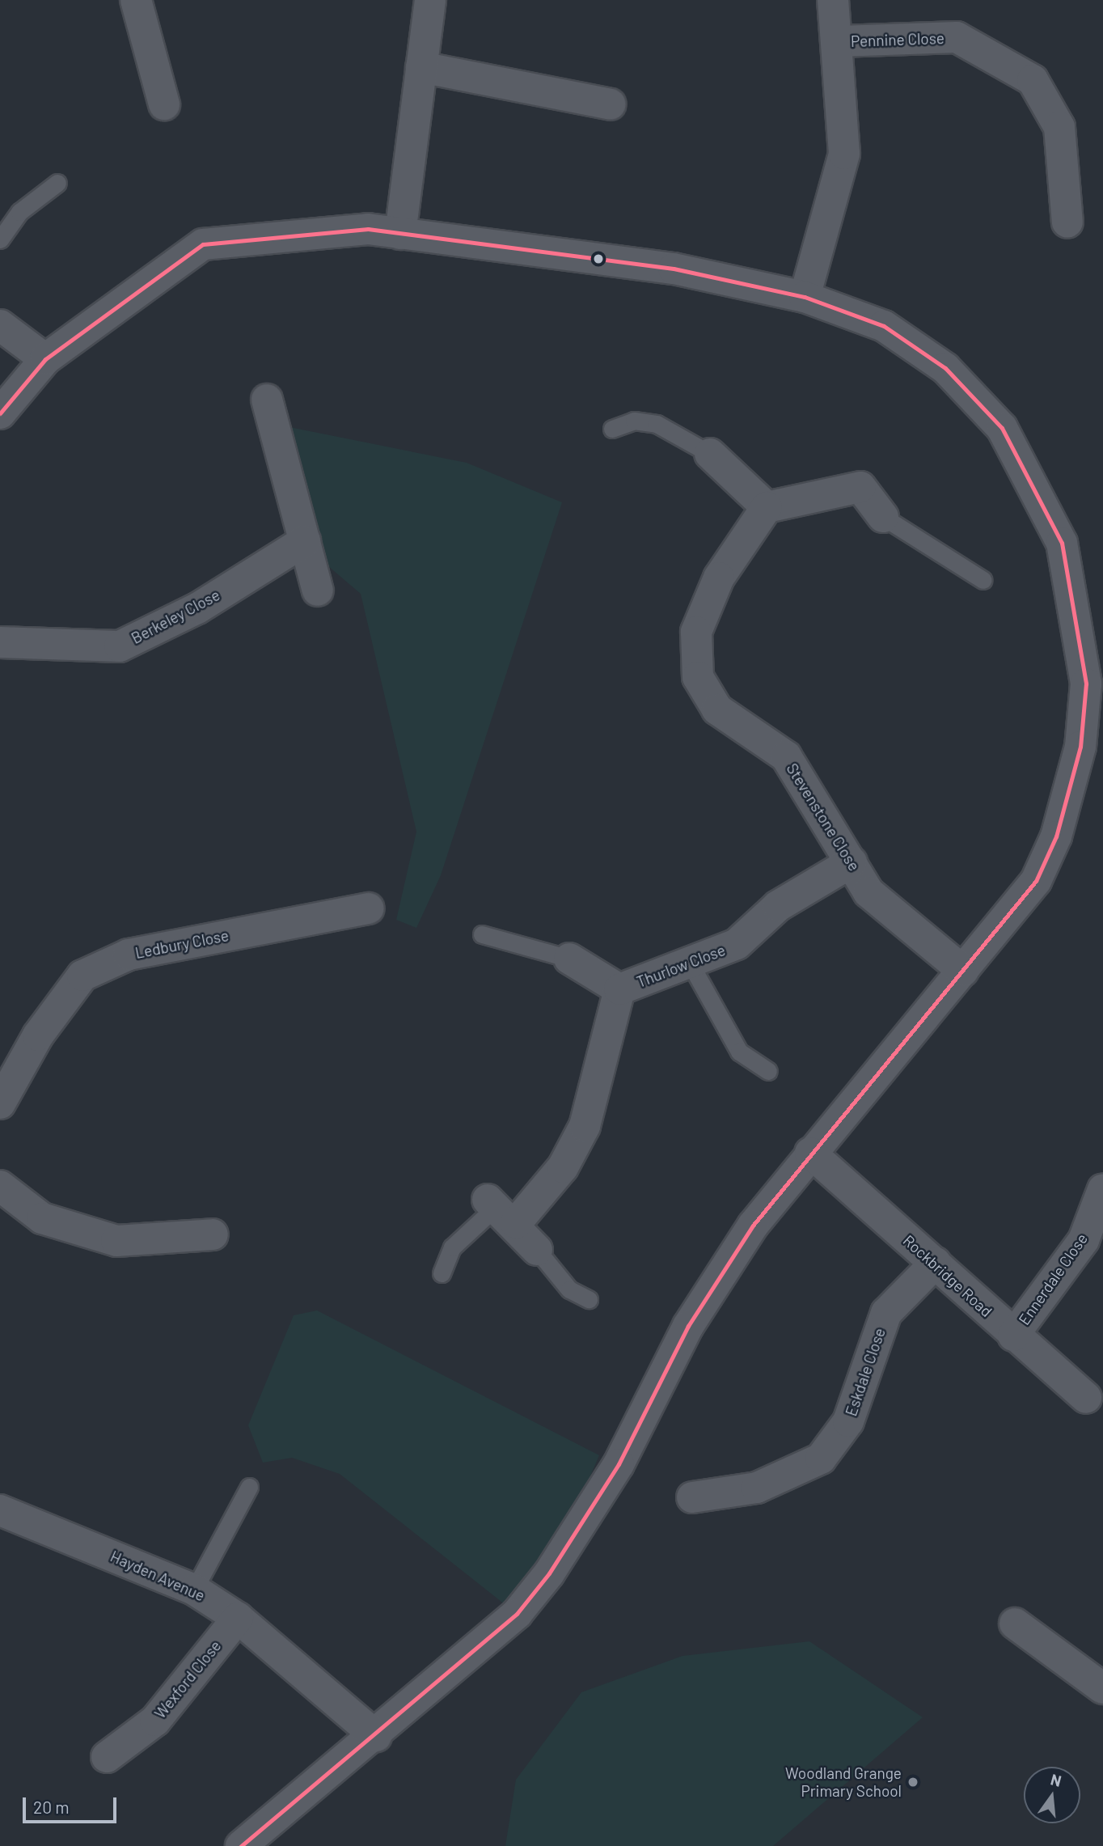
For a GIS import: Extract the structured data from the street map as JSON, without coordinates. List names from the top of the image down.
{
  "streets": {
    "street": [
      "Pennine Close",
      "Berkeley Close",
      "Stevenstone Close",
      "Ledbury Close",
      "Thurlow Close",
      "Rockbridge Road",
      "Ennerdale Close",
      "Eskdale Close",
      "Hayden Avenue",
      "Wexford Close"
    ]
  },
  "crossings": [
    ["Stevenstone Close", "Thurlow Close"],
    ["Rockbridge Road", "Ennerdale Close"],
    ["Rockbridge Road", "Eskdale Close"],
    ["Hayden Avenue", "Wexford Close"]
  ],
  "places": ["Woodland Grange Primary School"],
  "scale_bar": "20 m",
  "north": "top"
}
